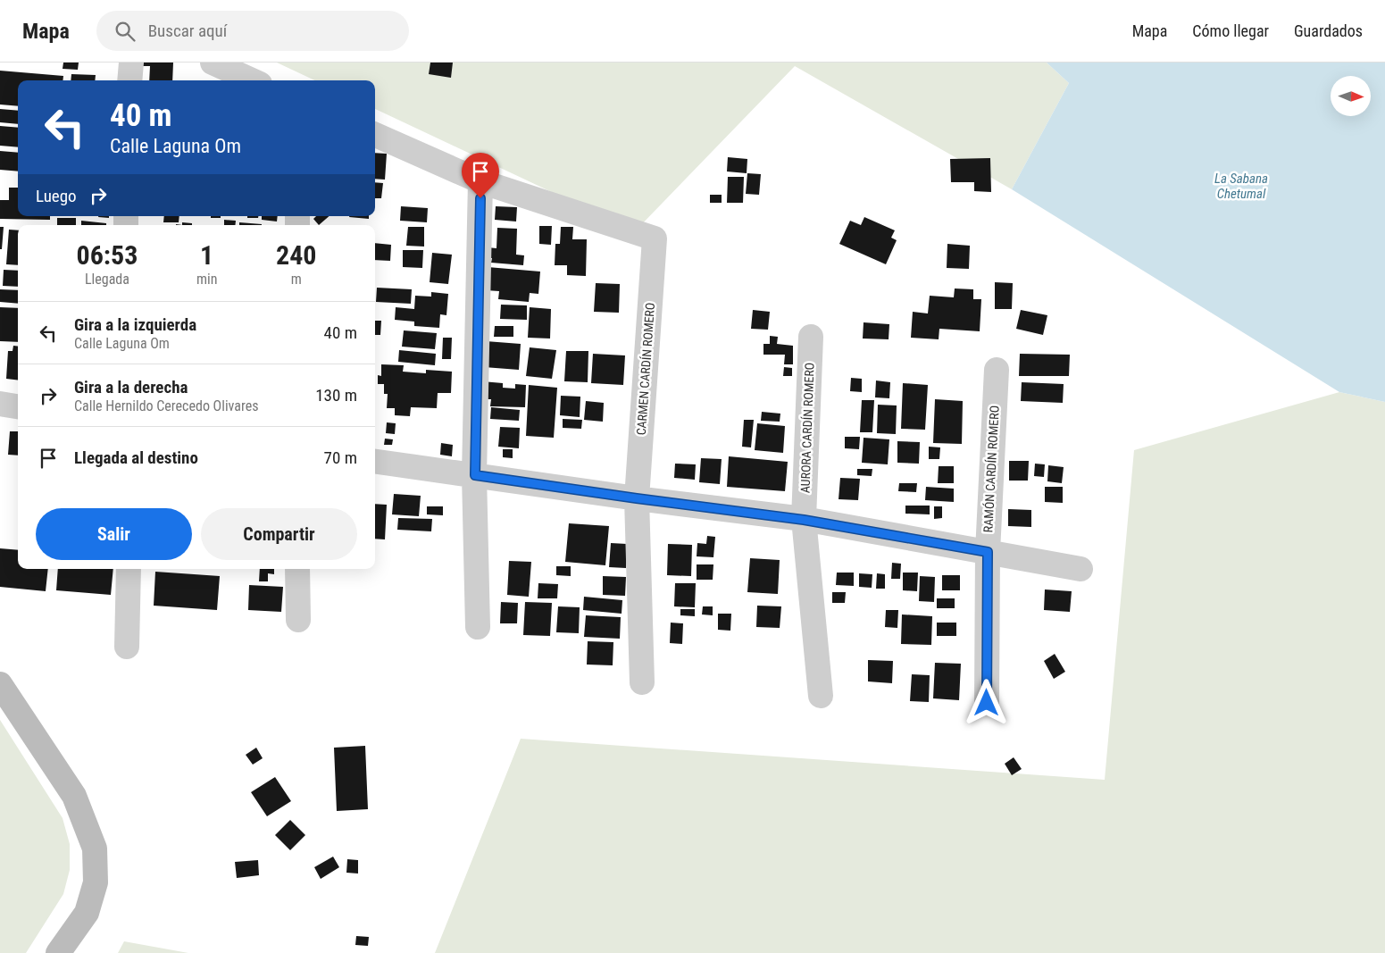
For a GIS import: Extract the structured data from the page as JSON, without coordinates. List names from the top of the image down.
{
  "streets": {
    "street": ["CARMEN CARDÍN ROMERO", "AURORA CARDÍN ROMERO", "RAMÓN CARDÍN ROMERO"]
  },
  "water": ["La Sabana Chetumal"],
  "north": "right",
  "page": {
    "header": "Mapa",
    "search": "Buscar aquí",
    "nav": ["Mapa", "Cómo llegar", "Guardados"],
    "turn": ["40 m", "Calle Laguna Om"],
    "then": "Luego",
    "eta": [
      "06:53",
      "Llegada",
      "1",
      "min",
      "240",
      "m"
    ],
    "list": [
      {
        "name": "Gira a la izquierda",
        "note": "Calle Laguna Om",
        "value": "40 m"
      },
      {
        "name": "Gira a la derecha",
        "note": "Calle Hernildo Cerecedo Olivares",
        "value": "130 m"
      },
      {
        "name": "Llegada al destino",
        "value": "70 m"
      }
    ],
    "buttons": ["Salir", "Compartir"]
  }
}
